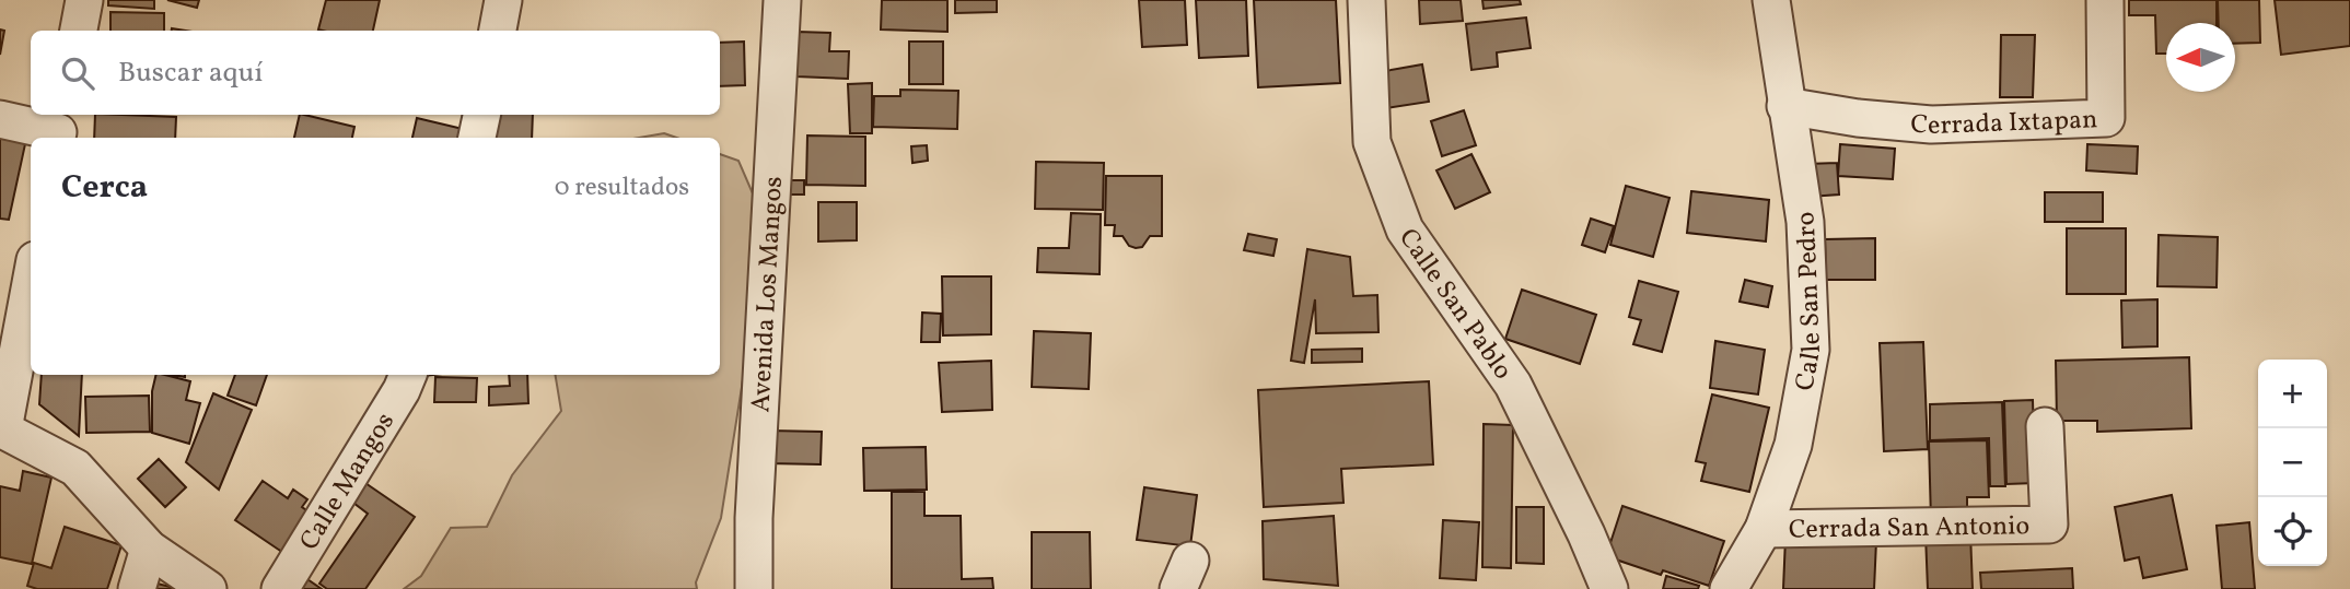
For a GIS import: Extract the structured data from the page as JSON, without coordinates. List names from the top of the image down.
{
  "streets": {
    "street": [
      "Cerrada Ixtapan",
      "Avenida Los Mangos",
      "Calle San Pedro",
      "Calle San Pablo",
      "Calle Mangos",
      "Cerrada San Antonio"
    ]
  },
  "crossings": [
    ["Cerrada Ixtapan", "Calle San Pedro"],
    ["Calle San Pedro", "Cerrada San Antonio"]
  ],
  "north": "left",
  "page": {
    "search": "Buscar aquí",
    "heading": ["Cerca", "0 resultados"],
    "map_buttons": ["+", "−"]
  }
}
